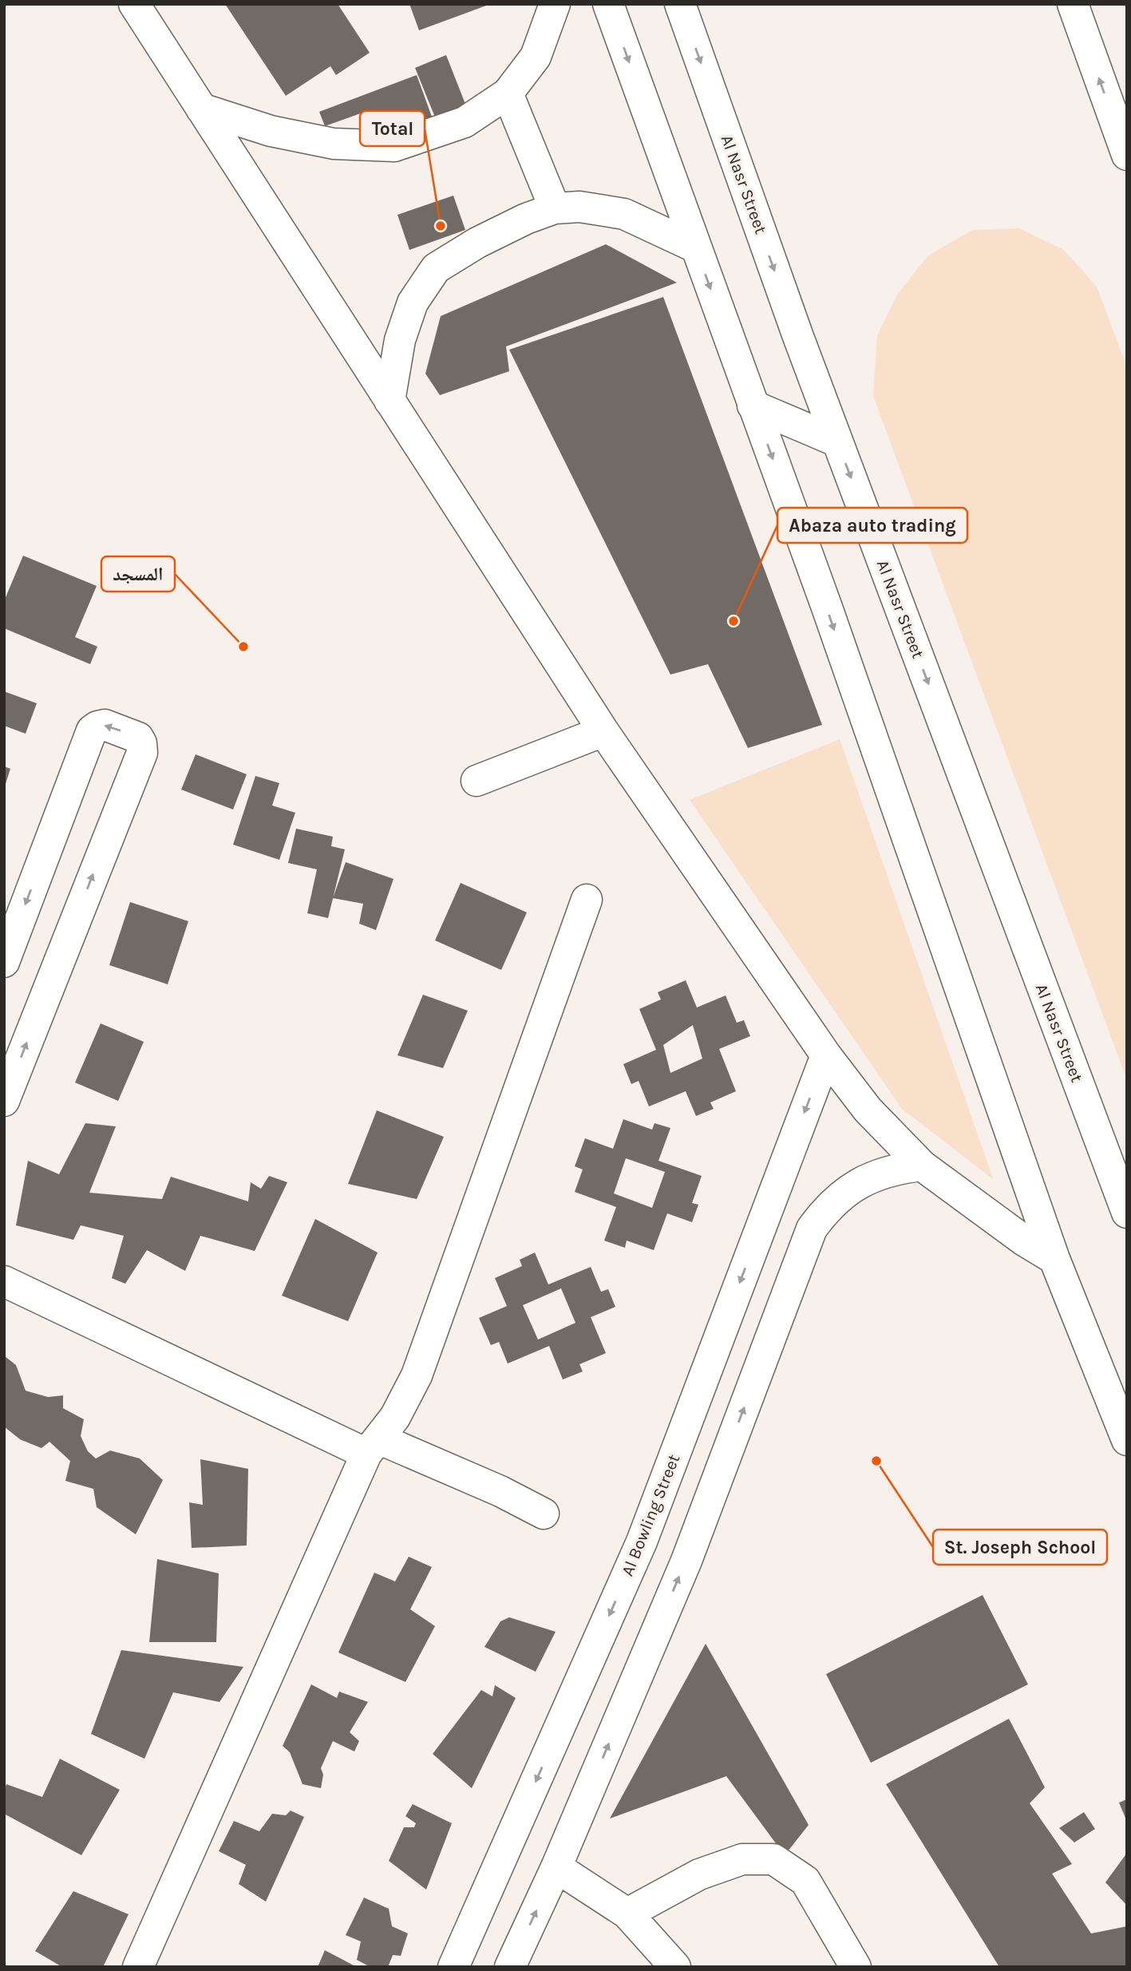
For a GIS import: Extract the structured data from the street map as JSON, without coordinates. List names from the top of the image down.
{
  "streets": {
    "street": ["Al Nasr Street", "Al Bowling Street"]
  },
  "places": [
    "Total",
    "Abaza auto trading",
    "المسجد",
    "St. Joseph School"
  ]
}
